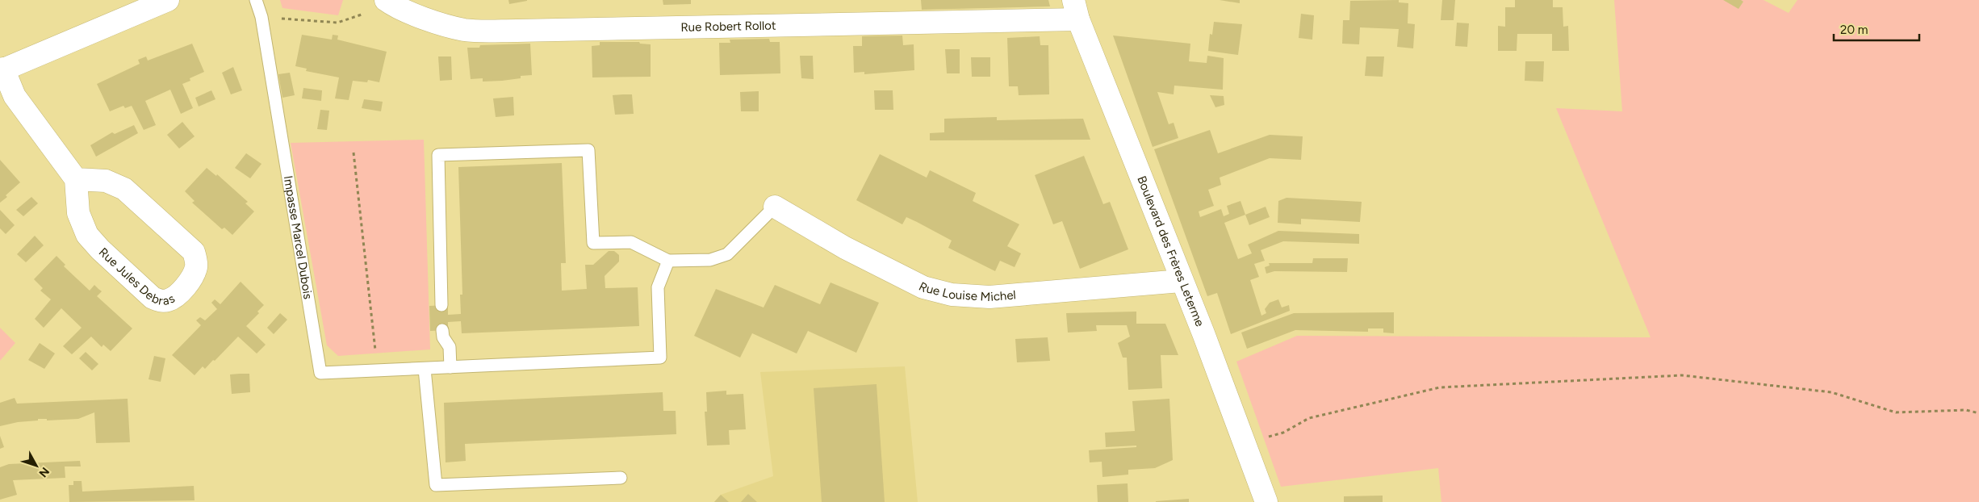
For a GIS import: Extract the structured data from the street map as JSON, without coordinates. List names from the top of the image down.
{
  "streets": {
    "street": [
      "Rue Robert Rollot",
      "Boulevard des Frères Leterme",
      "Rue Jules Debras",
      "Rue Louise Michel"
    ],
    "lane": ["Impasse Marcel Dubois"]
  },
  "crossings": [
    ["Rue Robert Rollot", "Boulevard des Frères Leterme"],
    ["Boulevard des Frères Leterme", "Rue Louise Michel"]
  ],
  "scale_bar": "20 m",
  "north": "bottom right"
}
